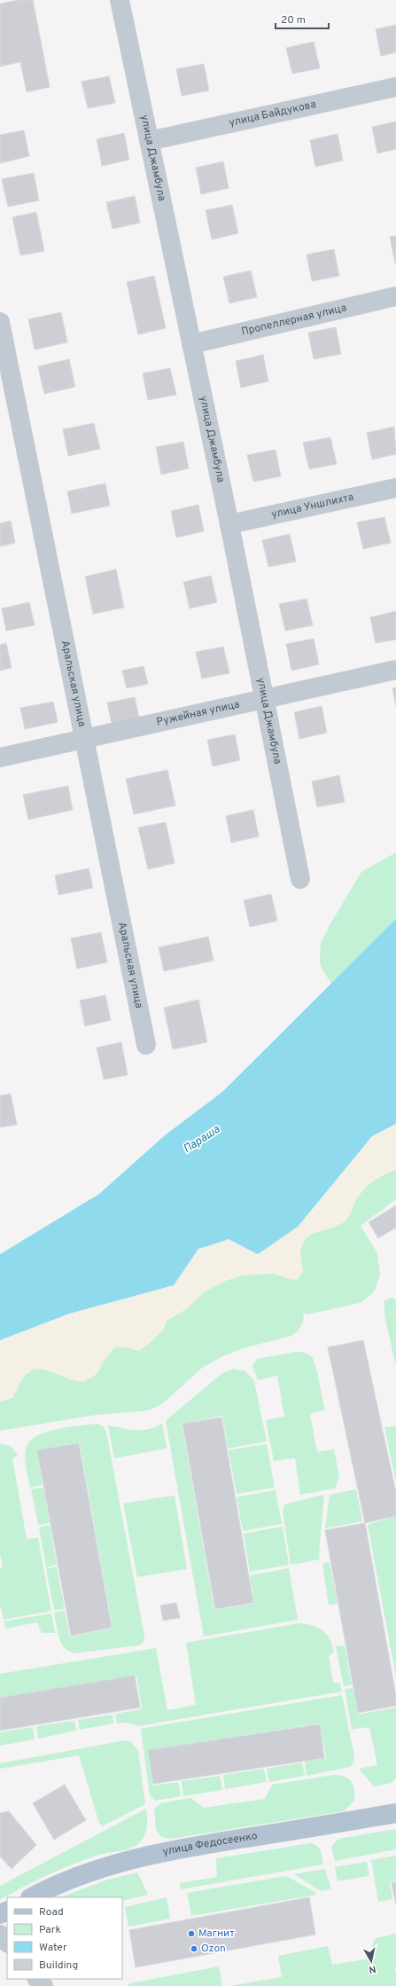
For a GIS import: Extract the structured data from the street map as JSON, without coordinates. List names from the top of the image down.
{
  "streets": {
    "main road": ["улица Федосеенко"],
    "street": [
      "улица Байдукова",
      "улица Джамбула",
      "Пропеллерная улица",
      "улица Уншлихта",
      "Аральская улица",
      "Ружейная улица"
    ]
  },
  "crossings": [
    ["улица Байдукова", "улица Джамбула"],
    ["улица Джамбула", "Пропеллерная улица"],
    ["улица Джамбула", "улица Уншлихта"],
    ["улица Джамбула", "Ружейная улица"],
    ["Аральская улица", "Ружейная улица"]
  ],
  "water": ["Параша"],
  "places": ["Магнит", "Ozon"],
  "legend": [
    "Road",
    "Park",
    "Water",
    "Building"
  ],
  "scale_bar": "20 m",
  "north": "bottom"
}
